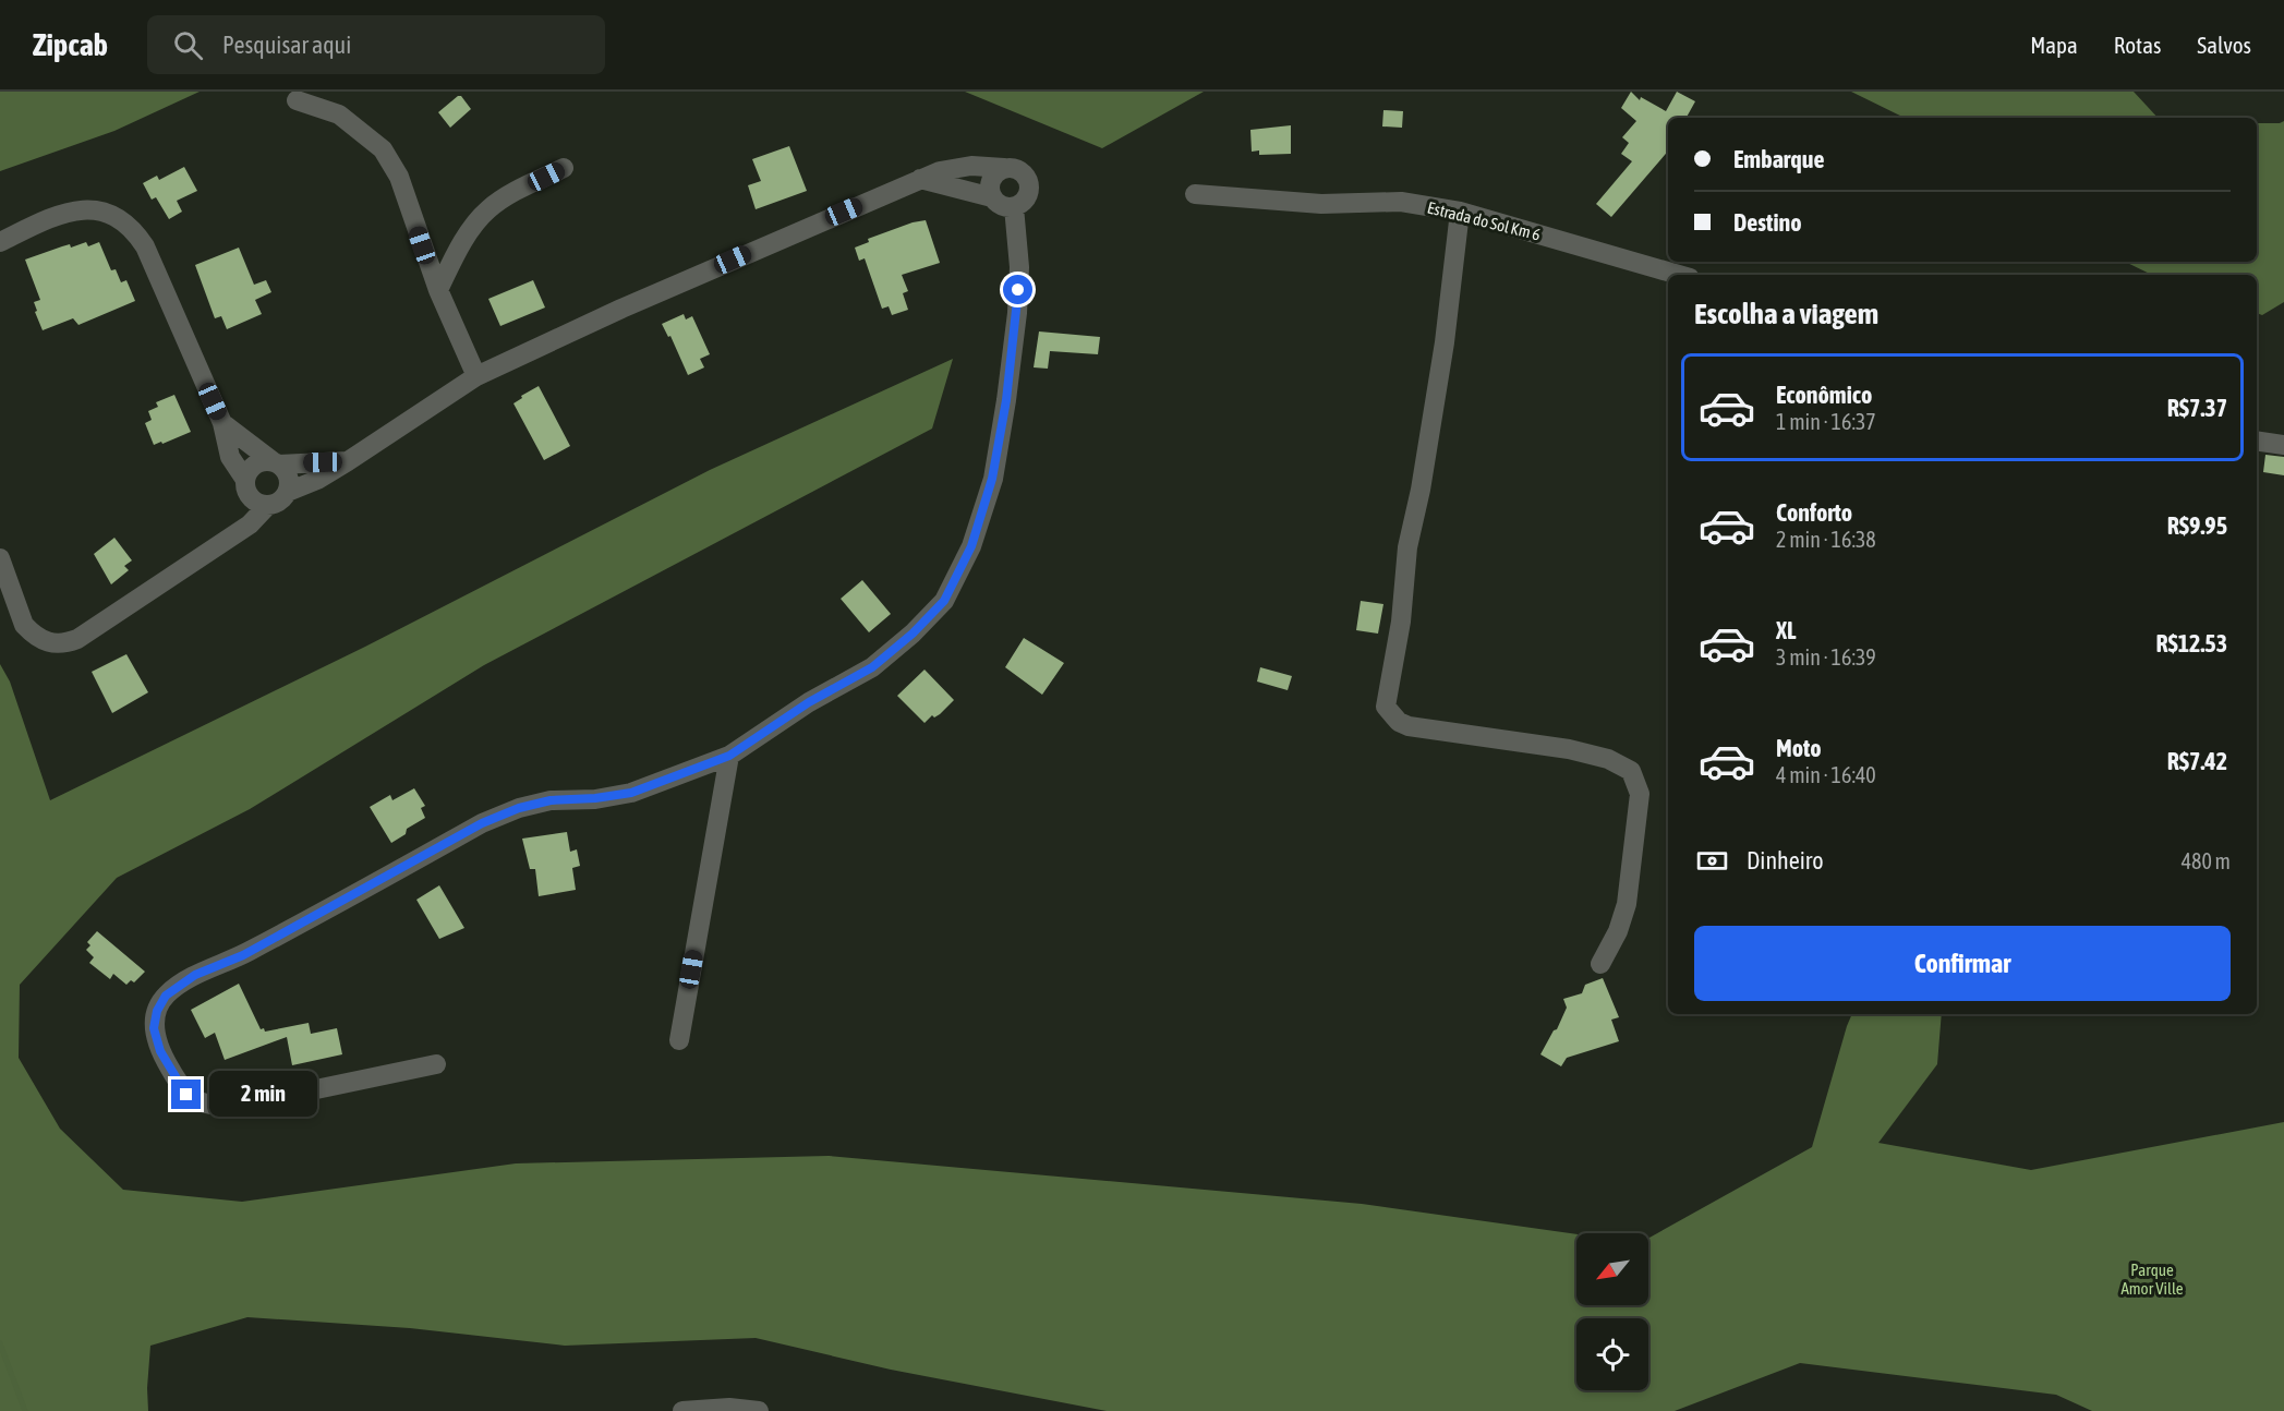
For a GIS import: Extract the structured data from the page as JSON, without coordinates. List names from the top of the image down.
{
  "streets": {
    "street": ["Estrada do Sol Km 6"]
  },
  "parks": ["Parque Amor Ville"],
  "north": "bottom left",
  "page": {
    "header": "Zipcab",
    "search": "Pesquisar aqui",
    "nav": ["Mapa", "Rotas", "Salvos"],
    "banner": ["Embarque", "Destino"],
    "heading": "Escolha a viagem",
    "list": [
      {
        "name": "Econômico",
        "note": "1 min · 16:37",
        "value": "R$7.37"
      },
      {
        "name": "Conforto",
        "note": "2 min · 16:38",
        "value": "R$9.95"
      },
      {
        "name": "XL",
        "note": "3 min · 16:39",
        "value": "R$12.53"
      },
      {
        "name": "Moto",
        "note": "4 min · 16:40",
        "value": "R$7.42"
      }
    ],
    "pay": ["Dinheiro", "480 m"],
    "buttons": "Confirmar",
    "bubble": "2 min"
  }
}
